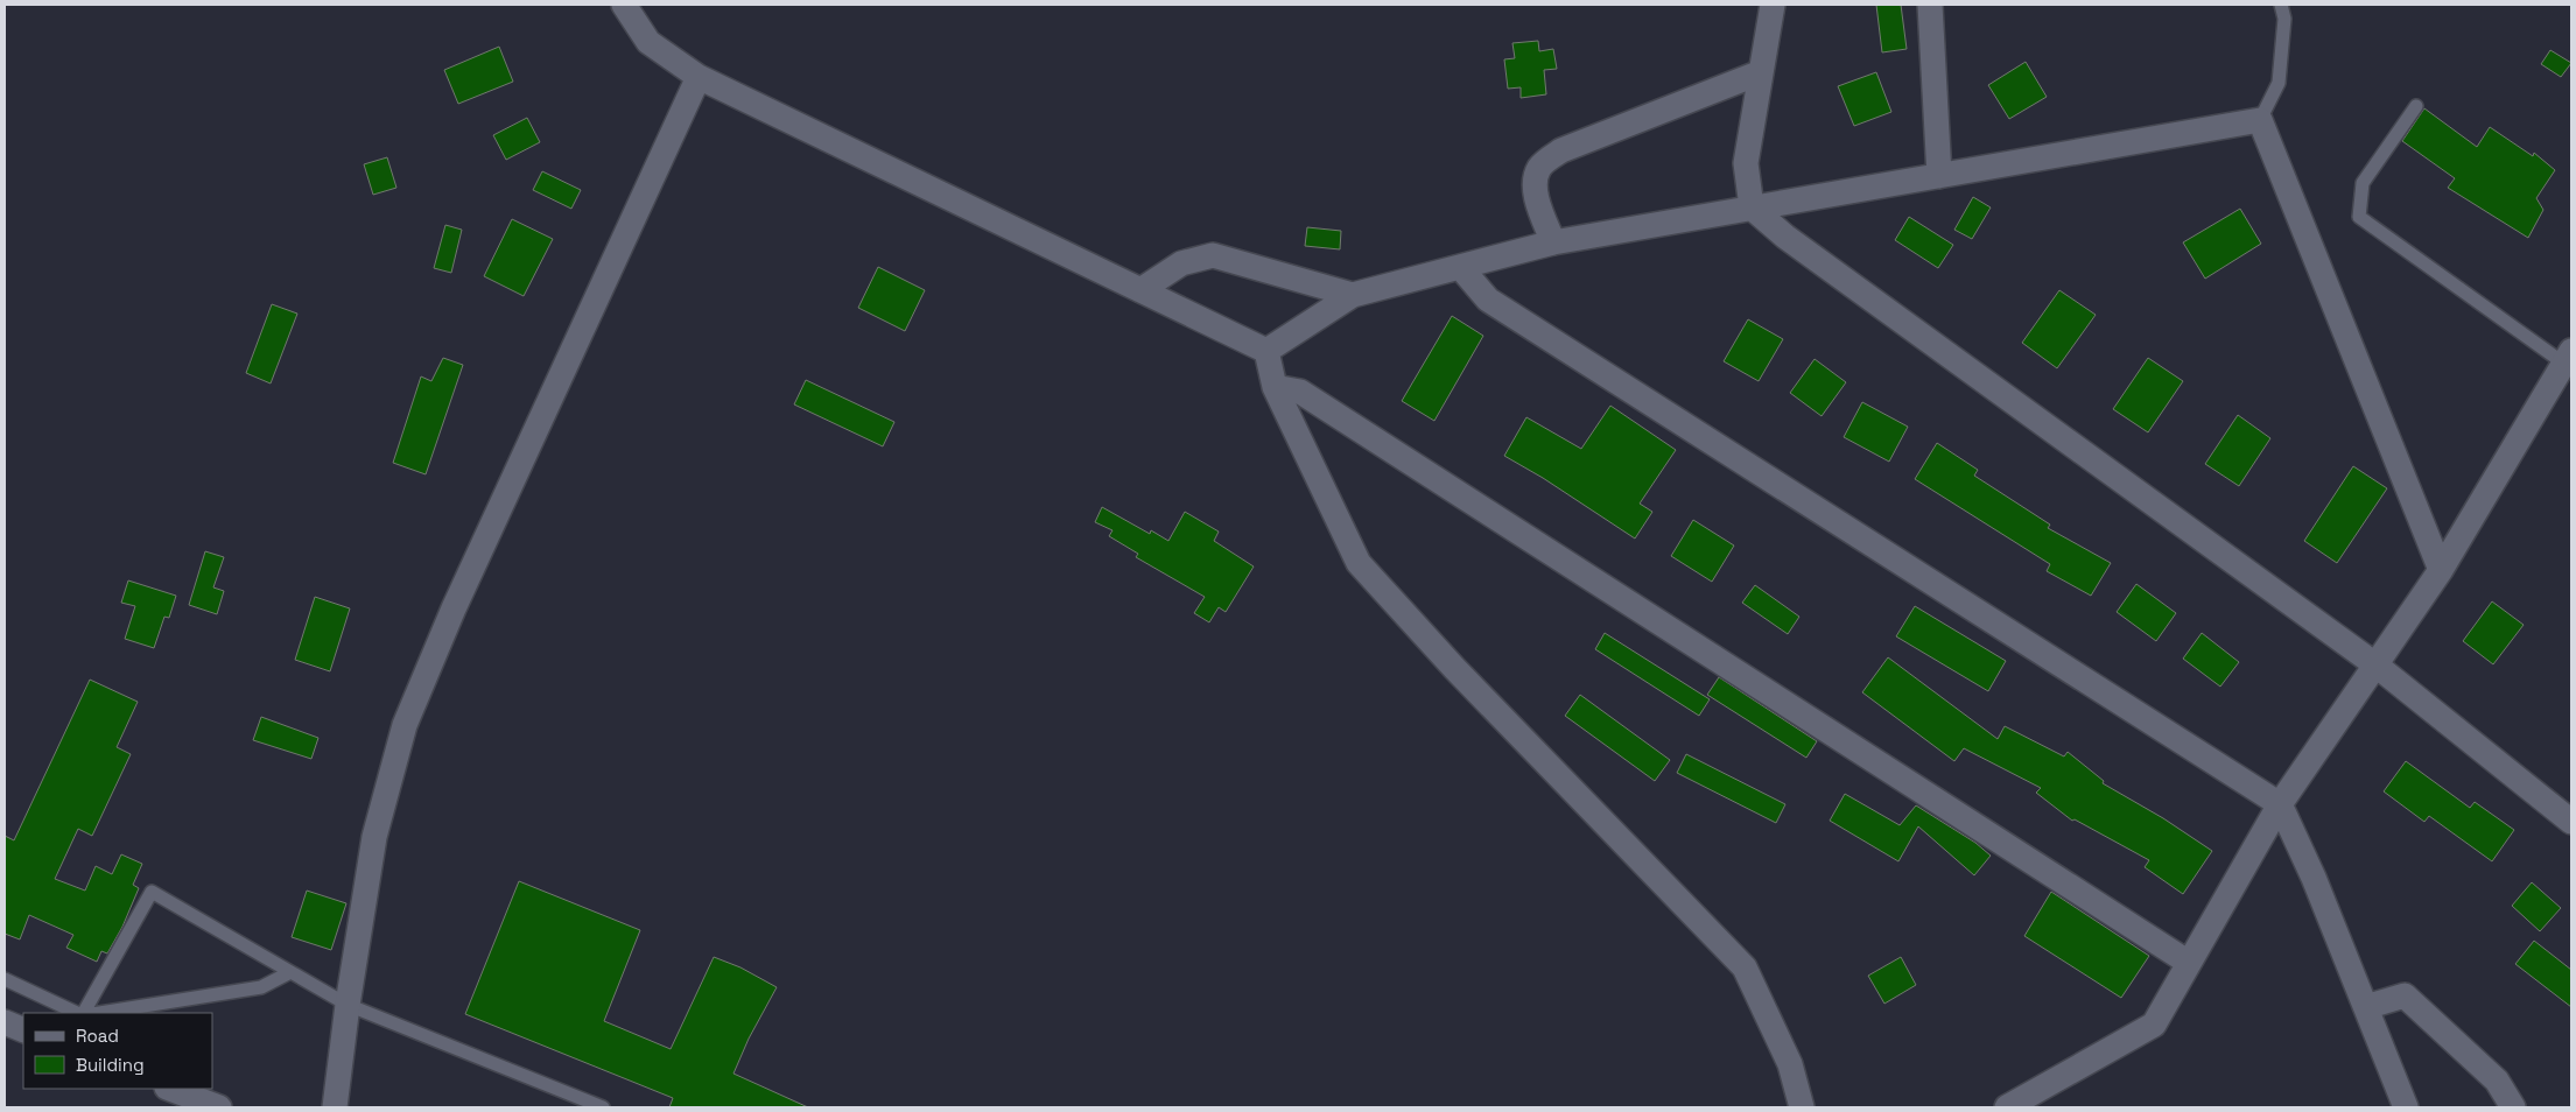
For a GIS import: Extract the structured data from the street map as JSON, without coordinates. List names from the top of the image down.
{
  "legend": ["Road", "Building"]
}
